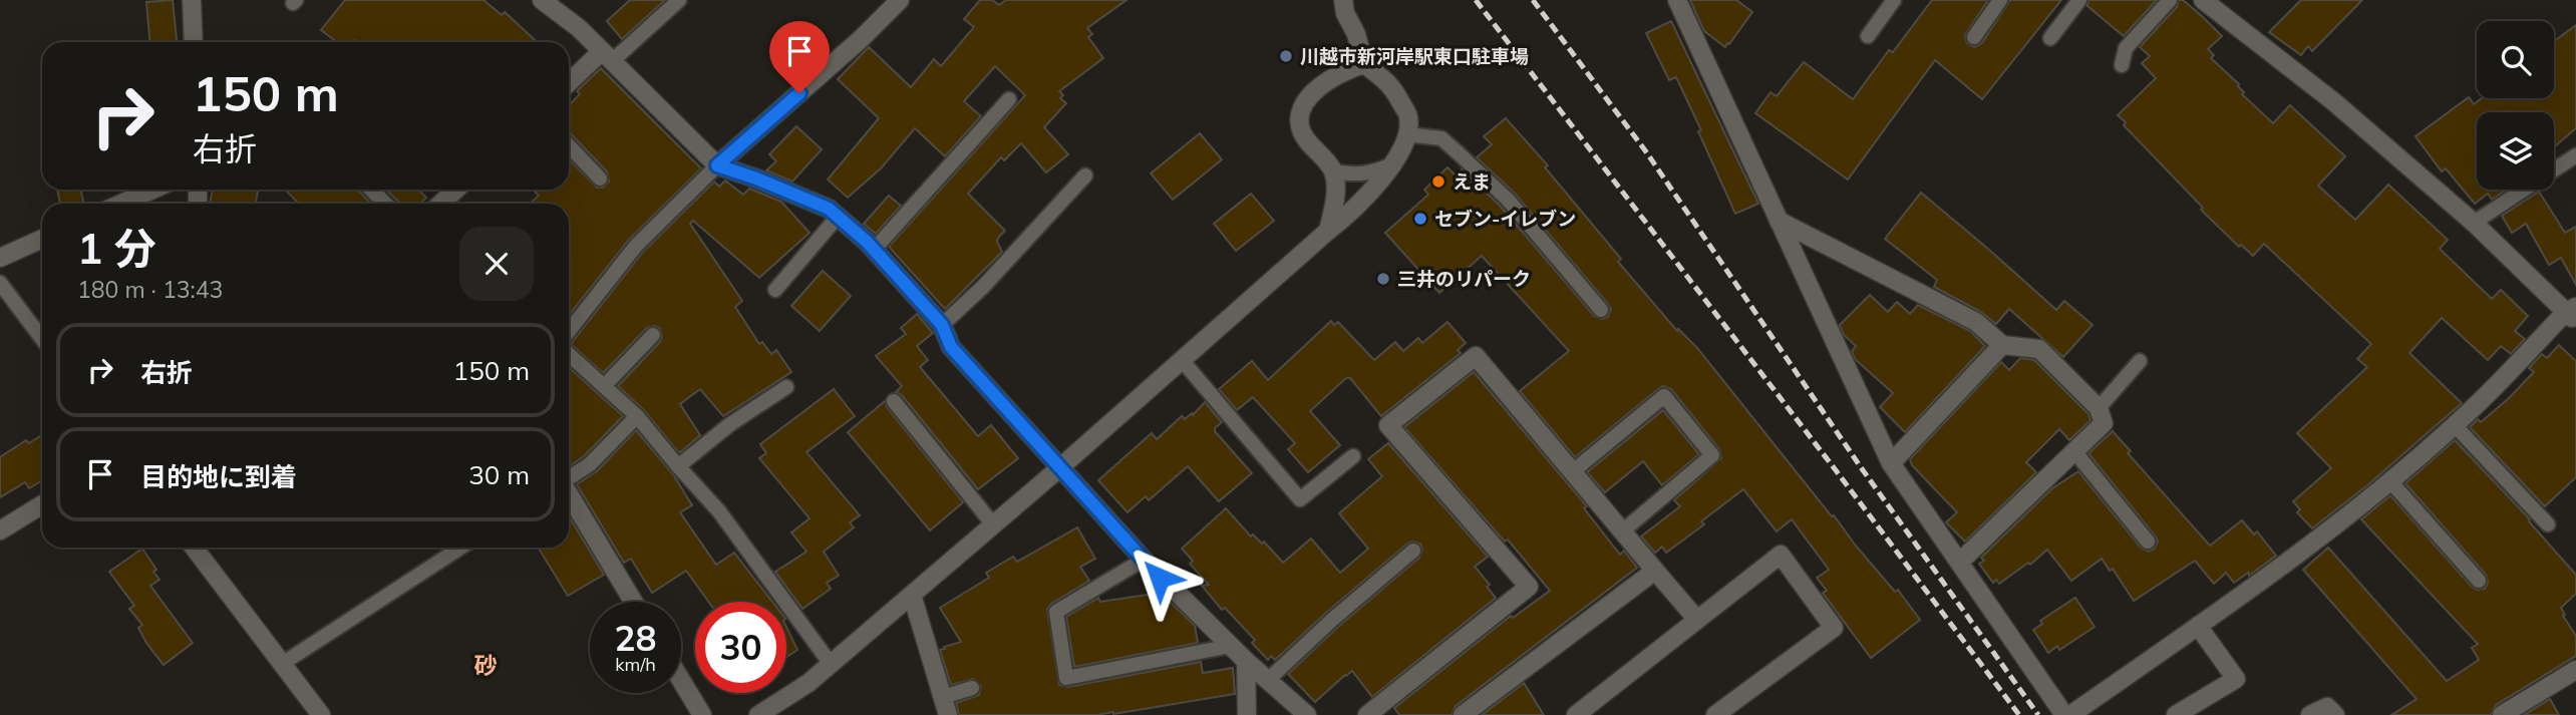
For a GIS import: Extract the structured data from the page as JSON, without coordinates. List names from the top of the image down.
{
  "districts": ["砂"],
  "places": [
    "川越市新河岸駅東口駐車場",
    "えま",
    "セブン-イレブン",
    "三井のリパーク"
  ],
  "page": {
    "turn": ["150 m", "右折"],
    "heading": ["1 分", "180 m · 13:43"],
    "list": [
      {
        "name": "右折",
        "value": "150 m"
      },
      {
        "name": "目的地に到着",
        "value": "30 m"
      }
    ],
    "speed": "28 km/h",
    "limit": "30"
  }
}
